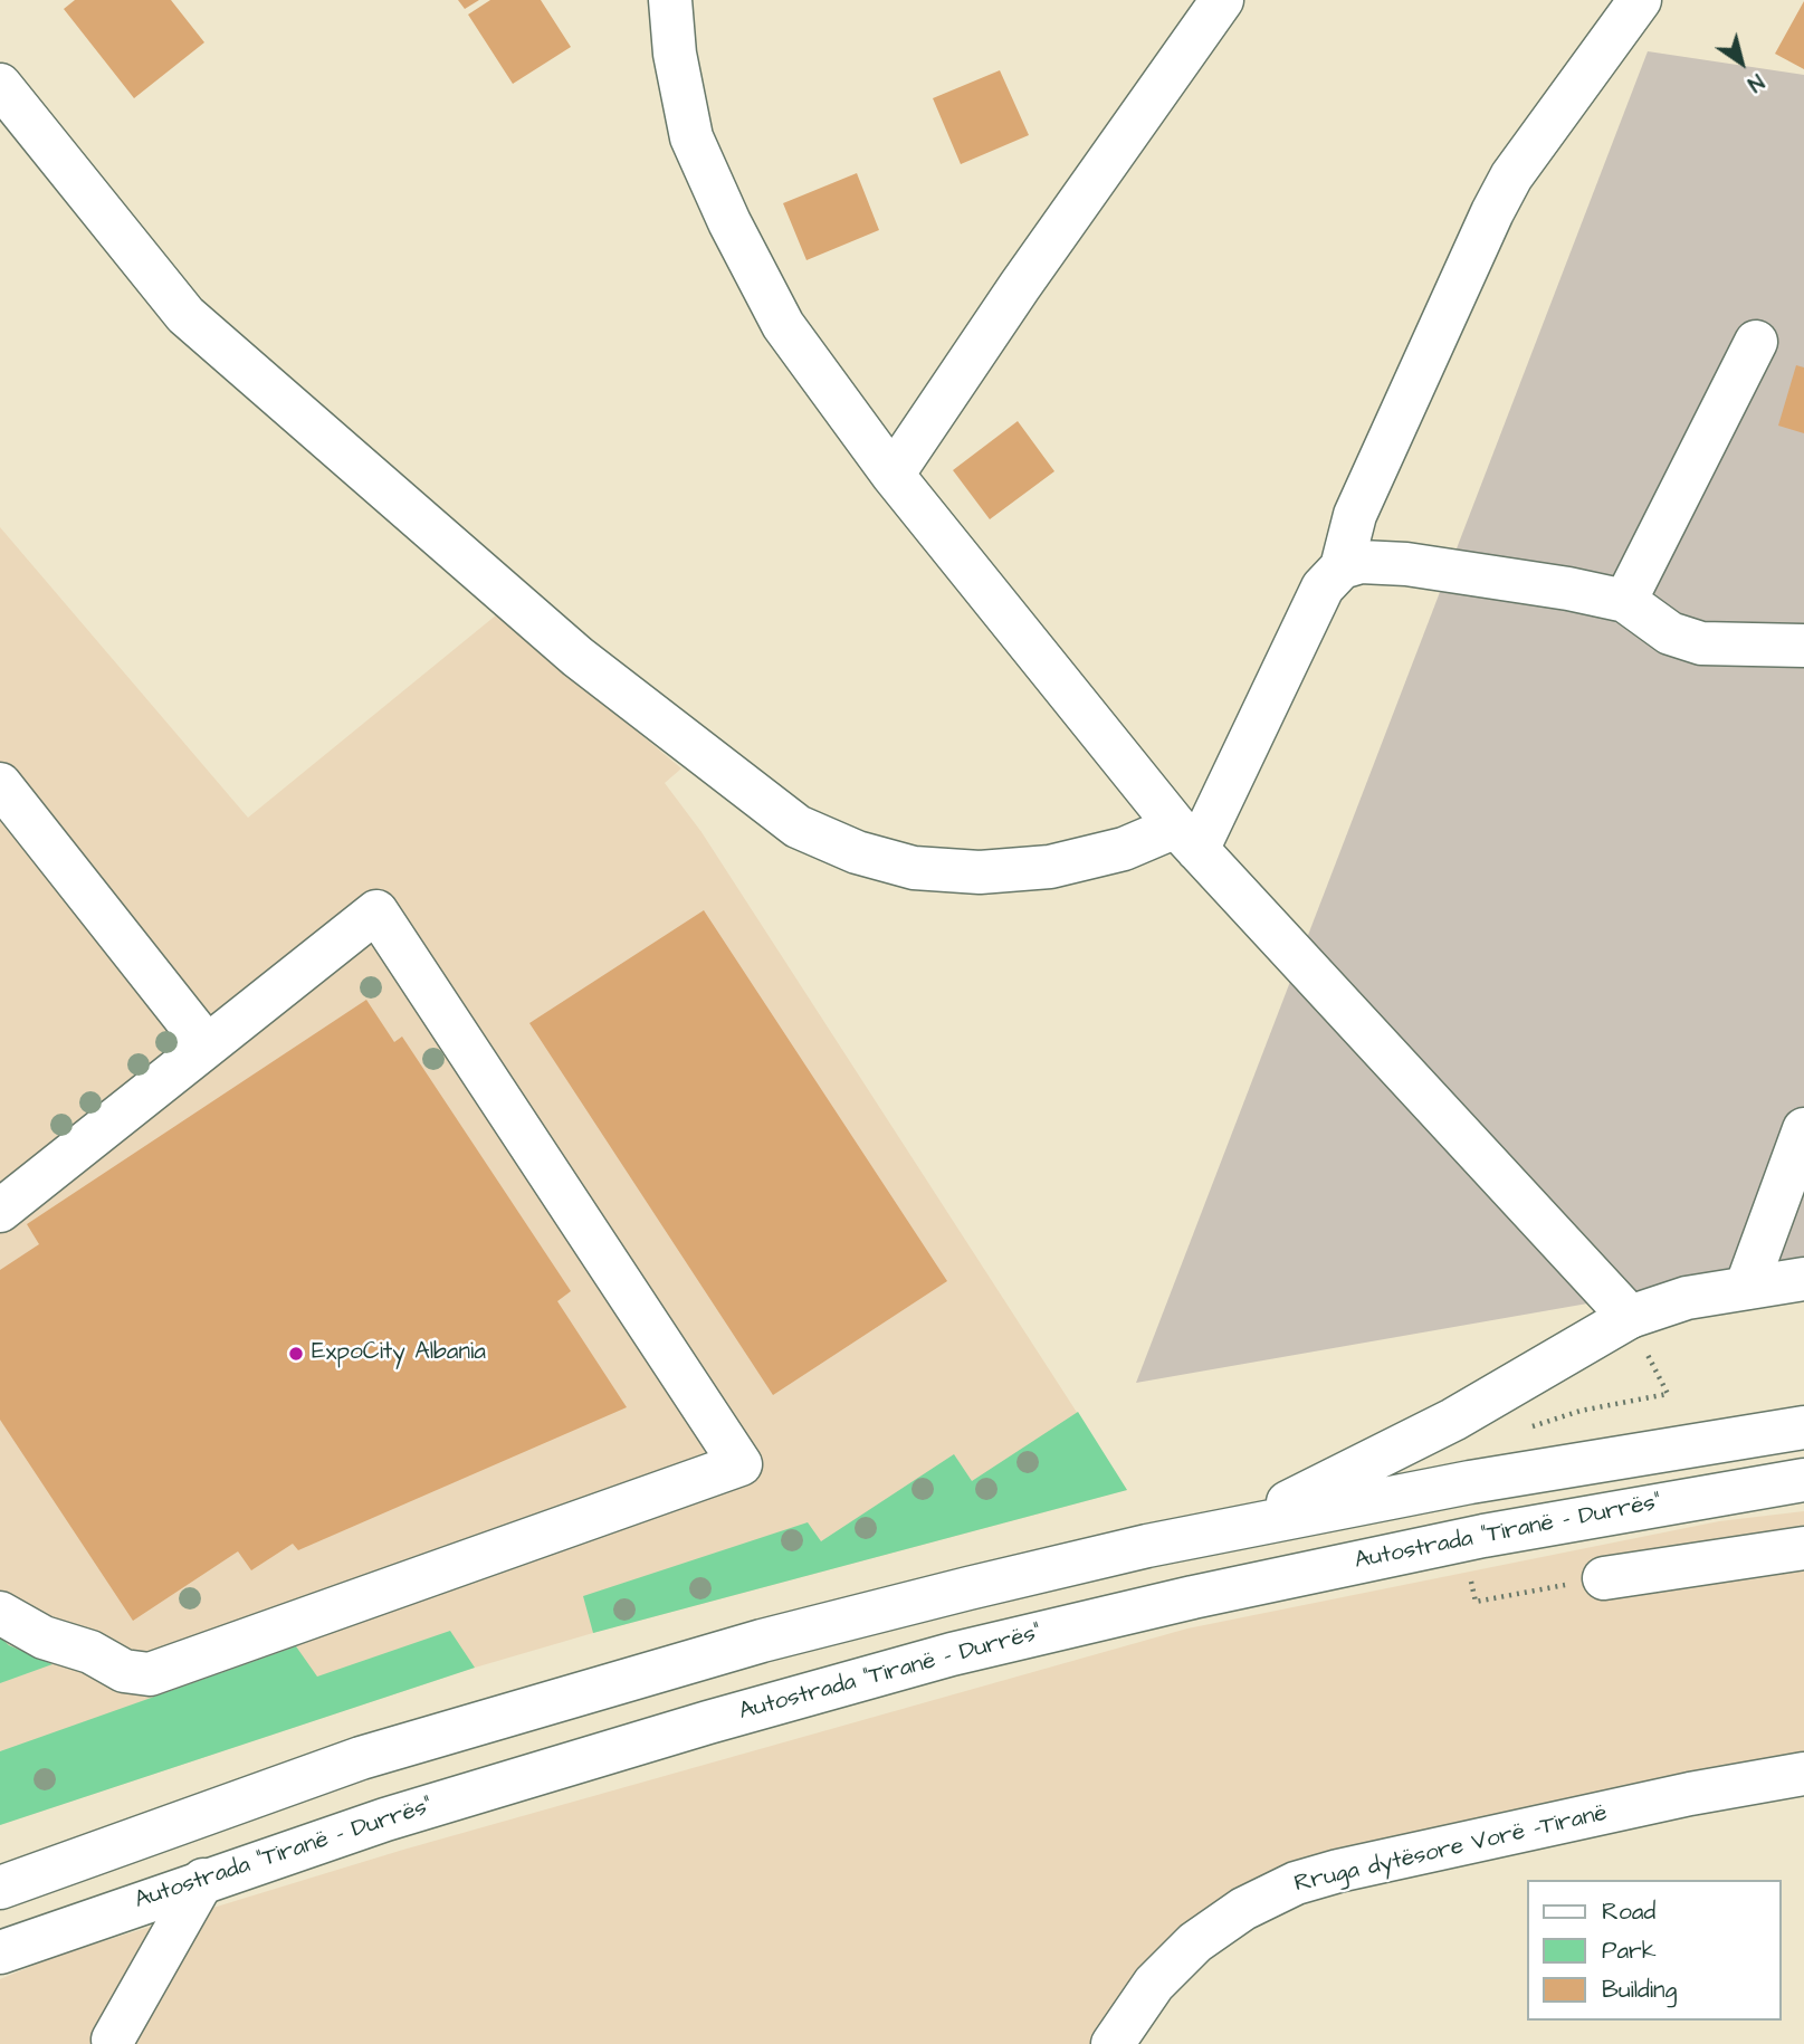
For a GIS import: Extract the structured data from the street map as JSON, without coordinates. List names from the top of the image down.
{
  "streets": {
    "main road": ["Autostrada \"Tiranë - Durrës\"", "Rruga dytësore Vorë -Tiranë"]
  },
  "places": ["ExpoCity Albania"],
  "legend": ["Road", "Park", "Building"],
  "north": "bottom right"
}
